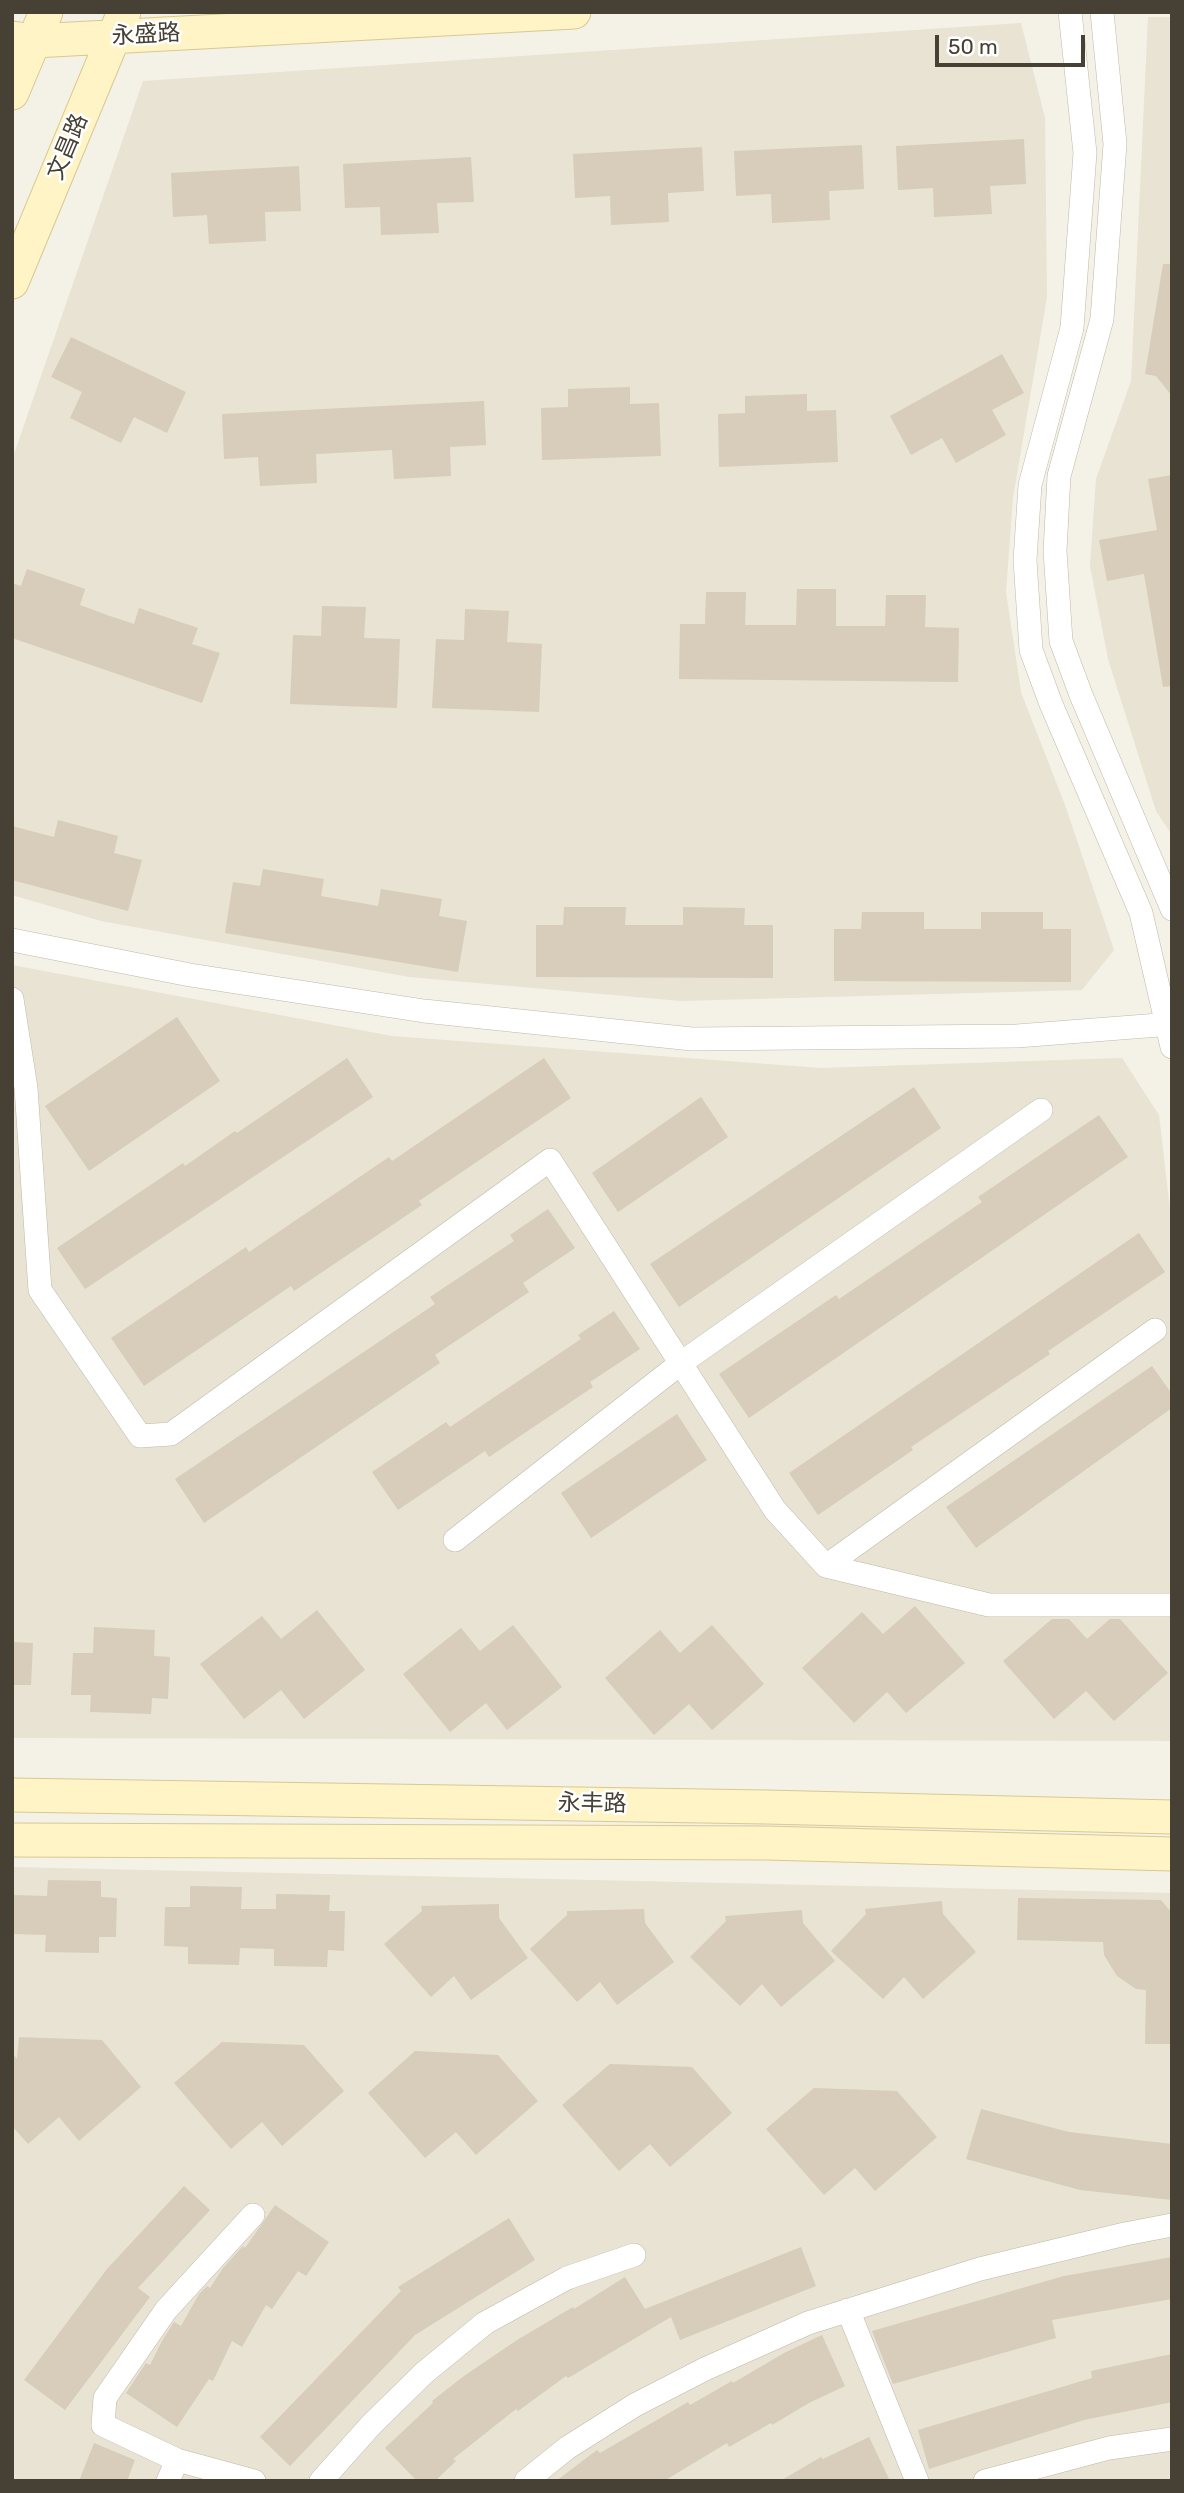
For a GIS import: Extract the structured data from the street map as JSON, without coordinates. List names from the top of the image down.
{
  "streets": {
    "street": ["永盛路", "文昌路", "永丰路"]
  },
  "crossings": [
    ["永盛路", "文昌路"]
  ],
  "scale_bar": "50 m"
}
